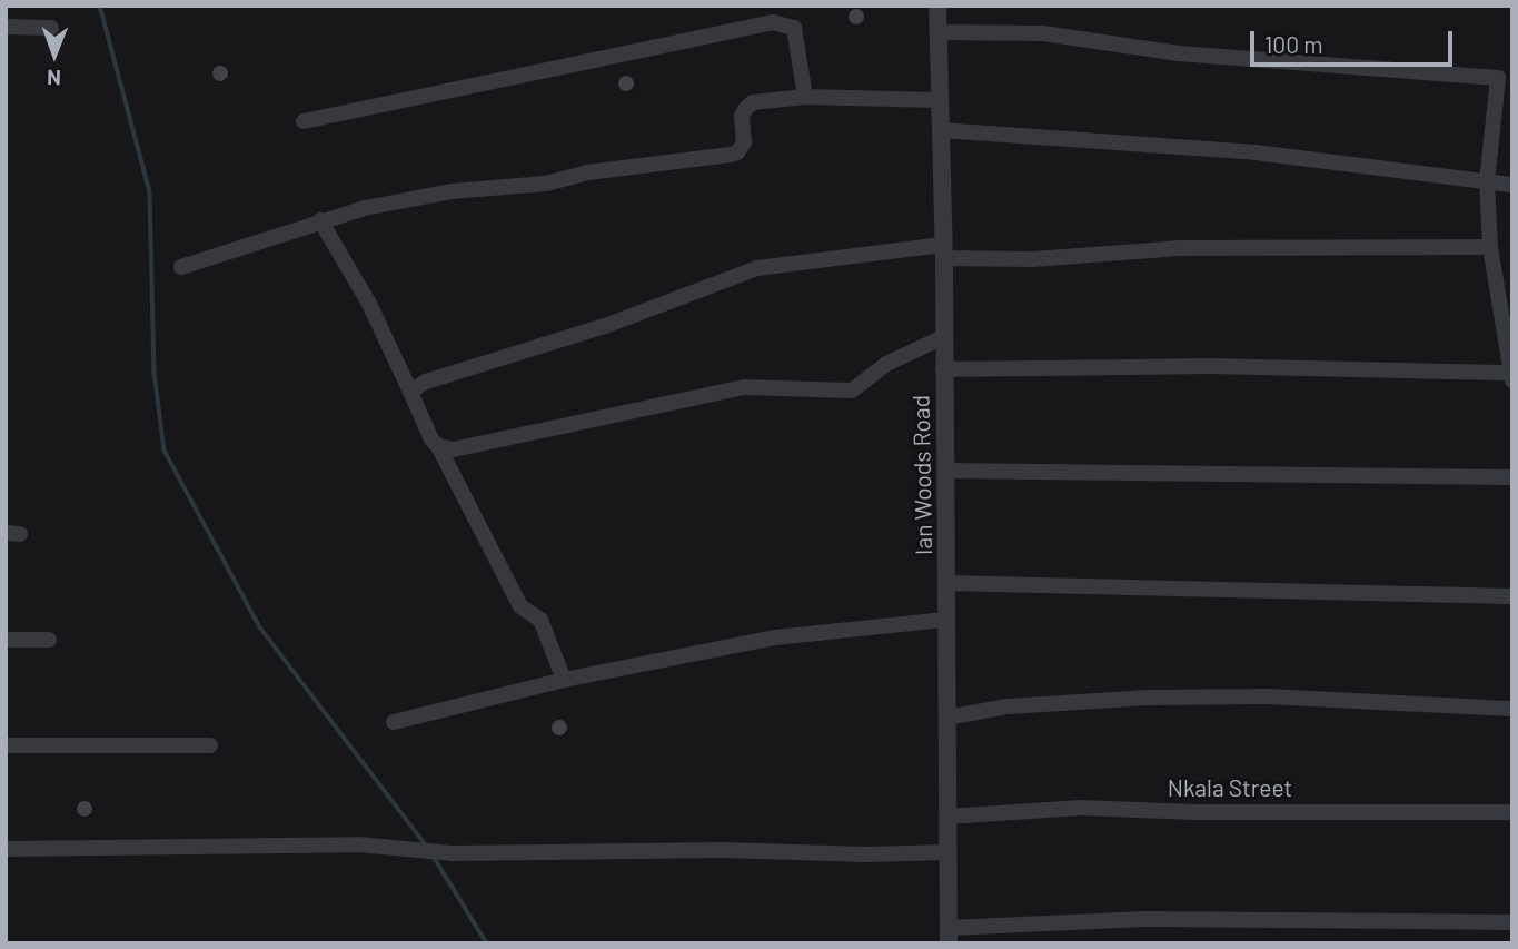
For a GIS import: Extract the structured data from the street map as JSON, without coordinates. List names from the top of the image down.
{
  "streets": {
    "street": ["Ian Woods Road", "Nkala Street"]
  },
  "crossings": [
    ["Ian Woods Road", "Nkala Street"]
  ],
  "scale_bar": "100 m",
  "north": "bottom"
}
